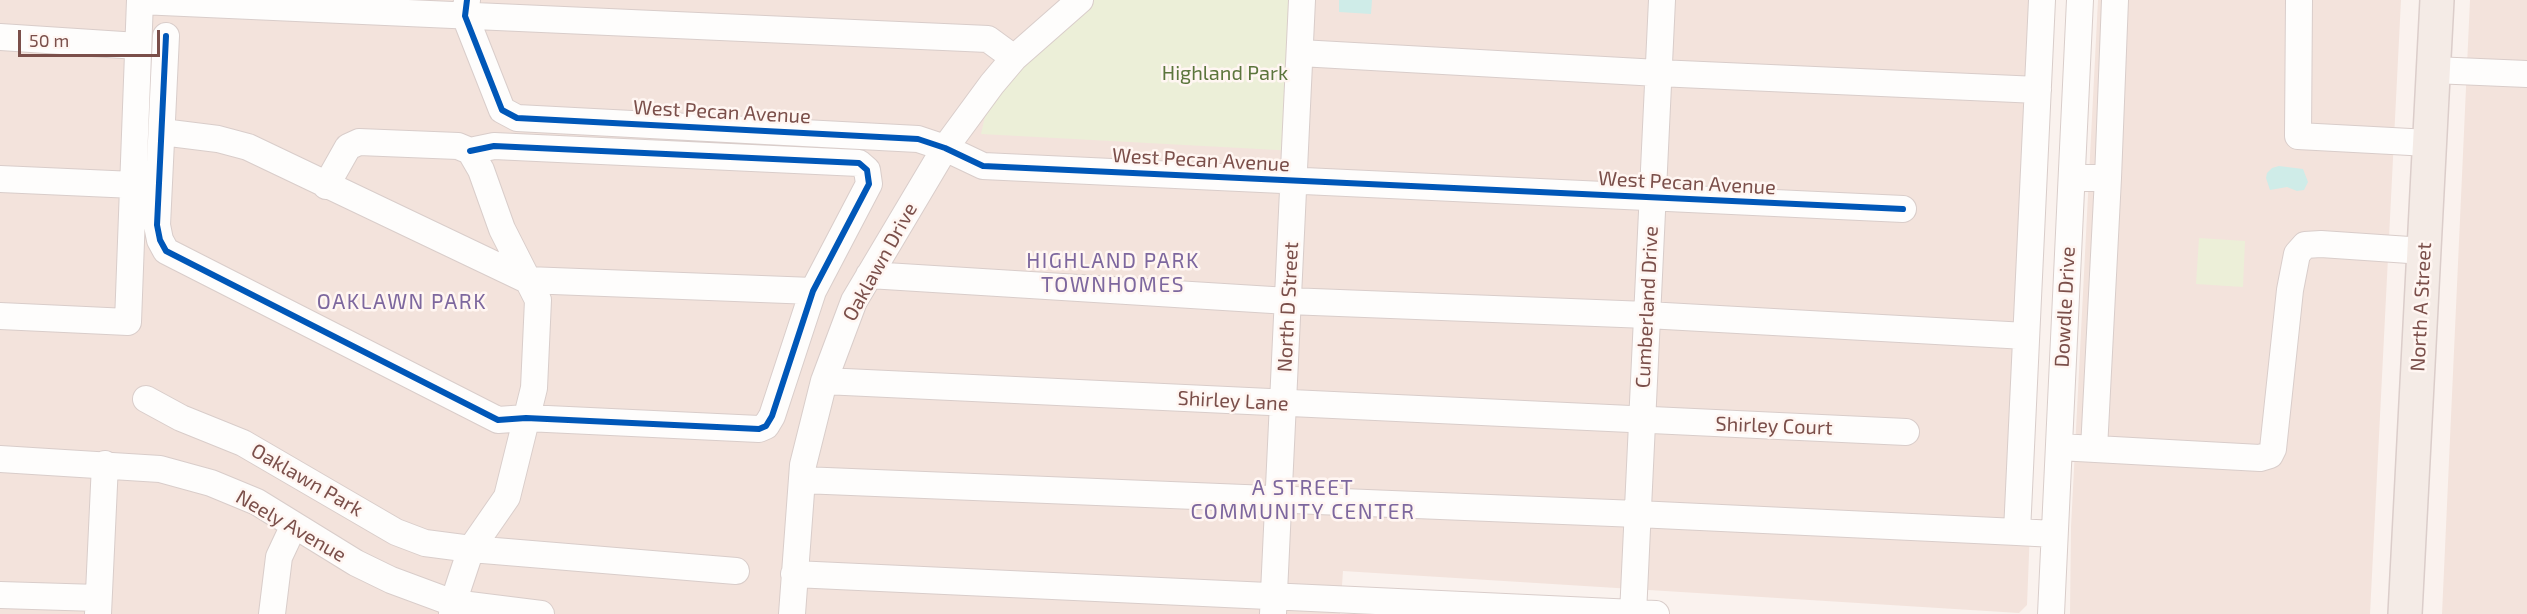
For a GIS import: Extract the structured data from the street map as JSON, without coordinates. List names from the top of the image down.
{
  "streets": {
    "main road": ["North A Street"],
    "street": [
      "West Pecan Avenue",
      "Oaklawn Drive",
      "North D Street",
      "Cumberland Drive",
      "Dowdle Drive",
      "Shirley Lane",
      "Shirley Court",
      "Oaklawn Park",
      "Neely Avenue"
    ]
  },
  "crossings": [
    ["West Pecan Avenue", "Oaklawn Drive"],
    ["West Pecan Avenue", "North D Street"],
    ["West Pecan Avenue", "Cumberland Drive"],
    ["Oaklawn Drive", "Shirley Lane"],
    ["North D Street", "Shirley Lane"],
    ["Cumberland Drive", "Shirley Lane"],
    ["Cumberland Drive", "Shirley Court"],
    ["Shirley Lane", "Shirley Court"]
  ],
  "districts": ["HIGHLAND PARK TOWNHOMES", "OAKLAWN PARK", "A STREET COMMUNITY CENTER"],
  "parks": ["Highland Park"],
  "scale_bar": "50 m"
}
